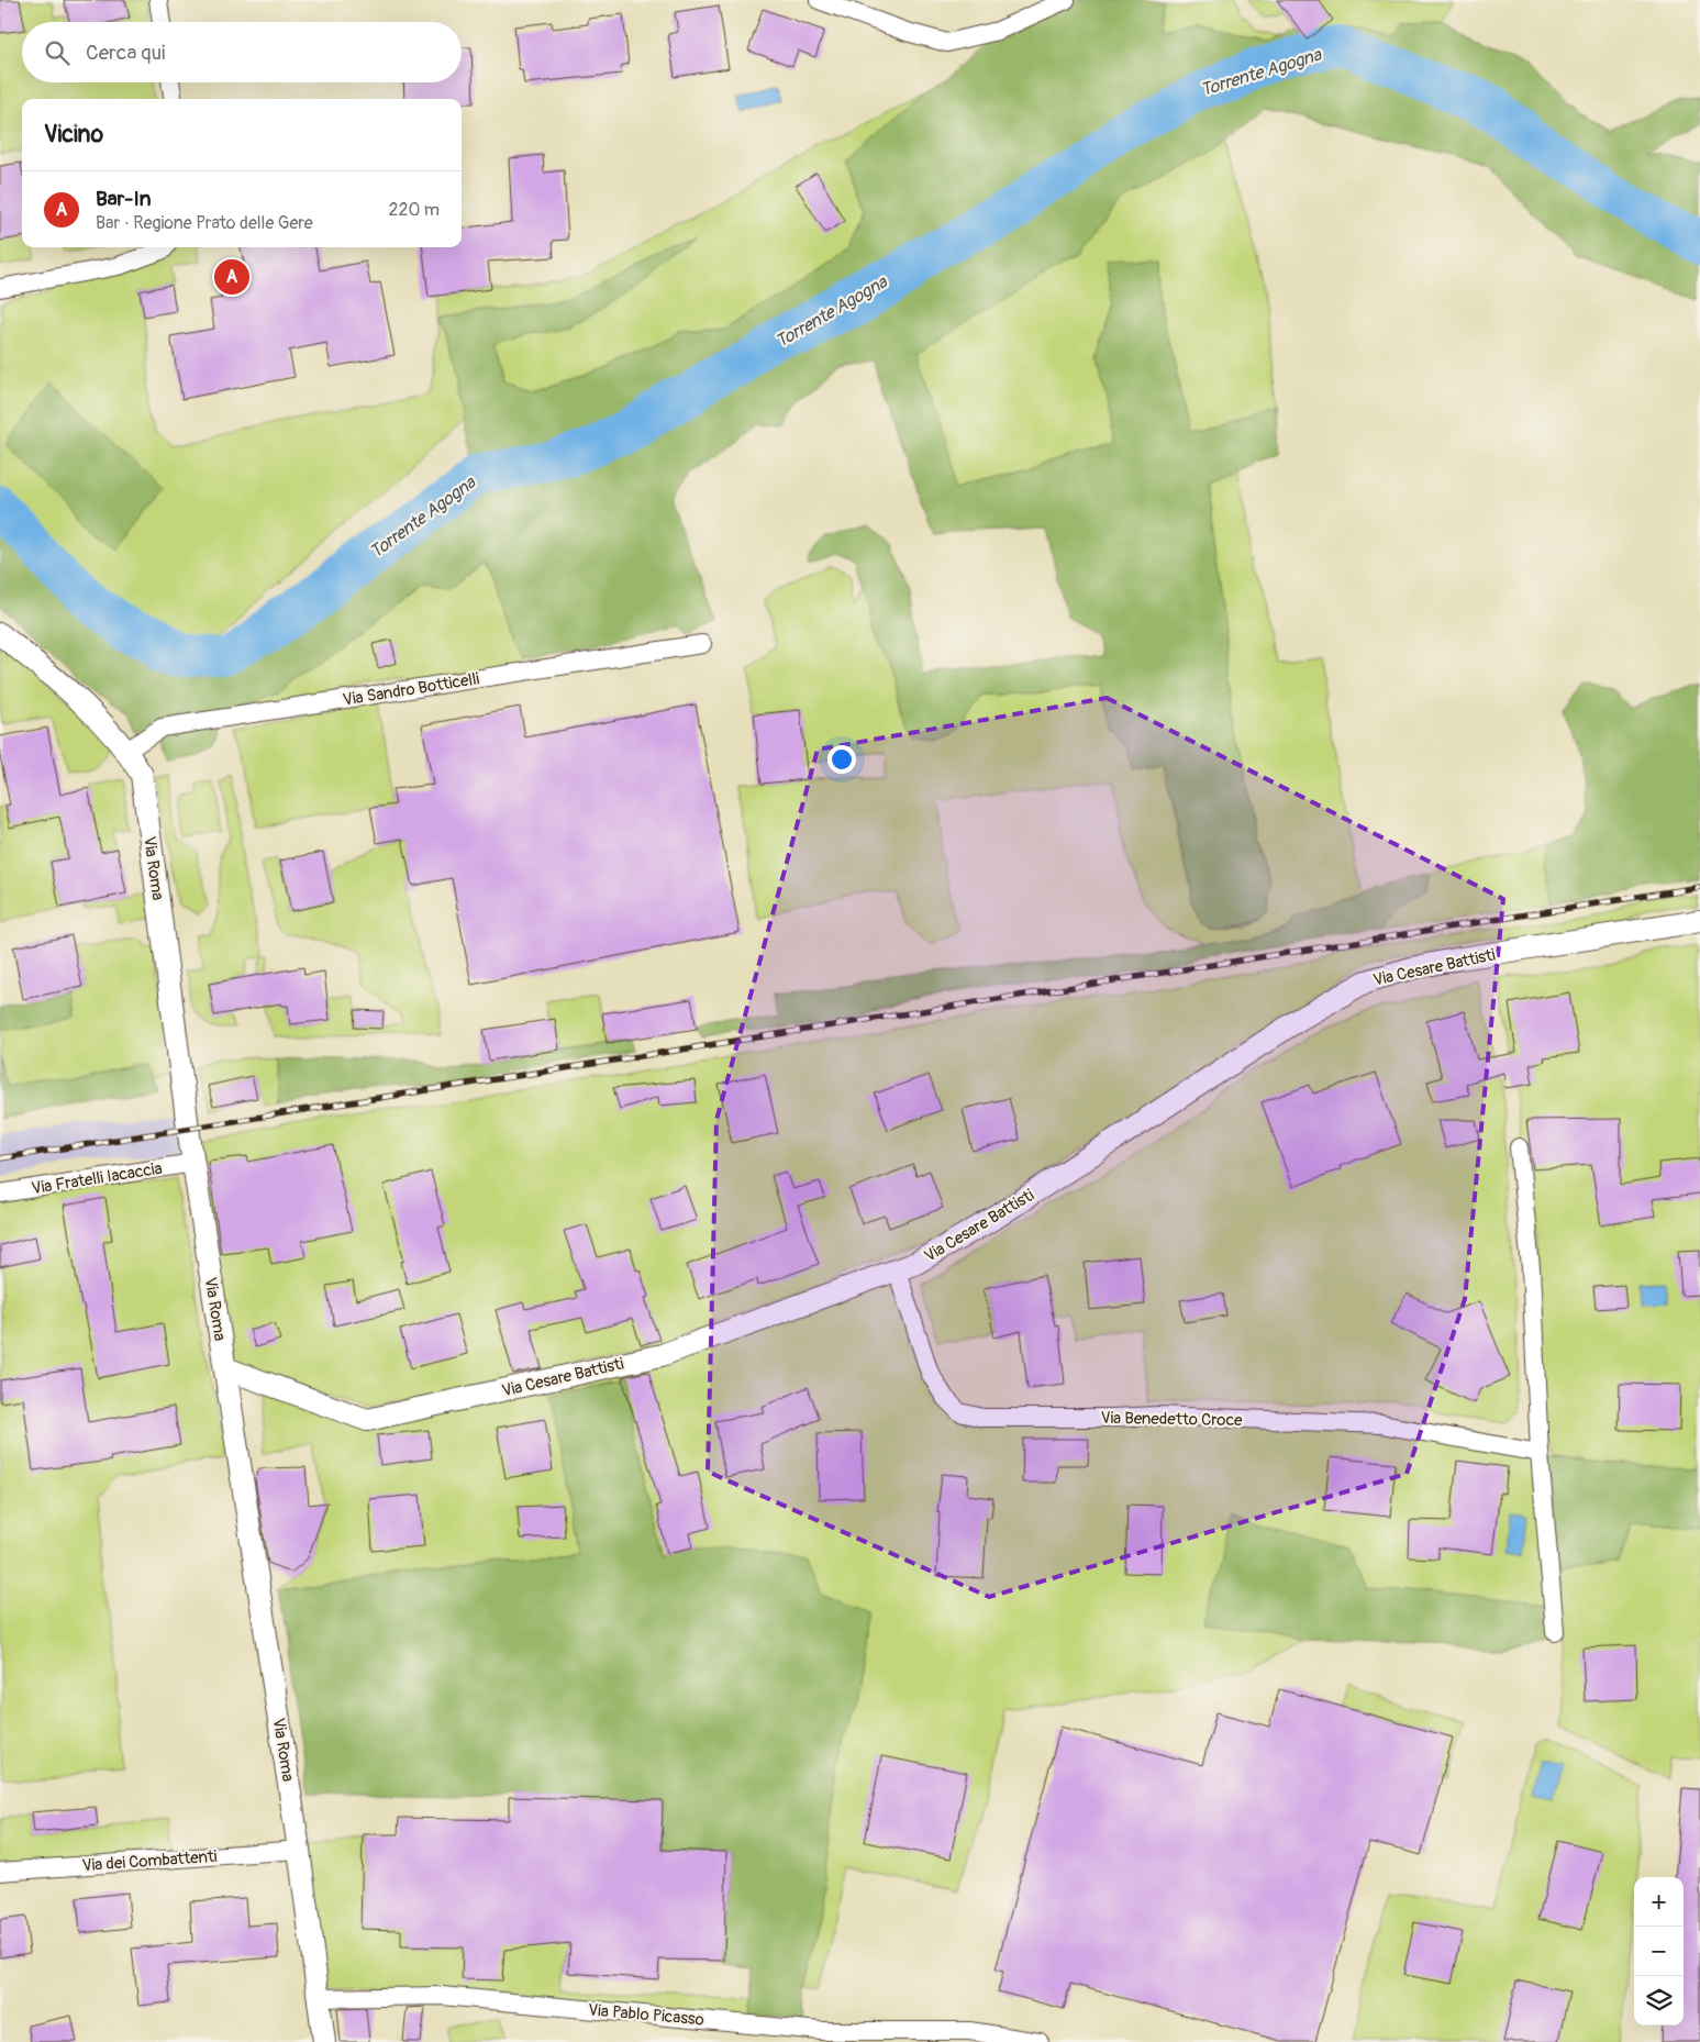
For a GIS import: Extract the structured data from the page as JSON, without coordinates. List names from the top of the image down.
{
  "streets": {
    "street": [
      "Via Sandro Botticelli",
      "Via Roma",
      "Via Cesare Battisti",
      "Via Fratelli Iacaccia",
      "Via Benedetto Croce",
      "Via dei Combattenti",
      "Via Pablo Picasso"
    ]
  },
  "crossings": [
    ["Via Sandro Botticelli", "Via Roma"],
    ["Via Roma", "Via Cesare Battisti"],
    ["Via Roma", "Via Fratelli Iacaccia"],
    ["Via Roma", "Via dei Combattenti"],
    ["Via Roma", "Via Pablo Picasso"],
    ["Via Cesare Battisti", "Via Benedetto Croce"]
  ],
  "water": ["Torrente Agogna"],
  "page": {
    "search": "Cerca qui",
    "heading": "Vicino",
    "list": [
      {
        "mark": "A",
        "name": "Bar-In",
        "note": "Bar · Regione Prato delle Gere",
        "value": "220 m"
      }
    ],
    "pins": "A",
    "map_buttons": ["+", "−"]
  }
}
